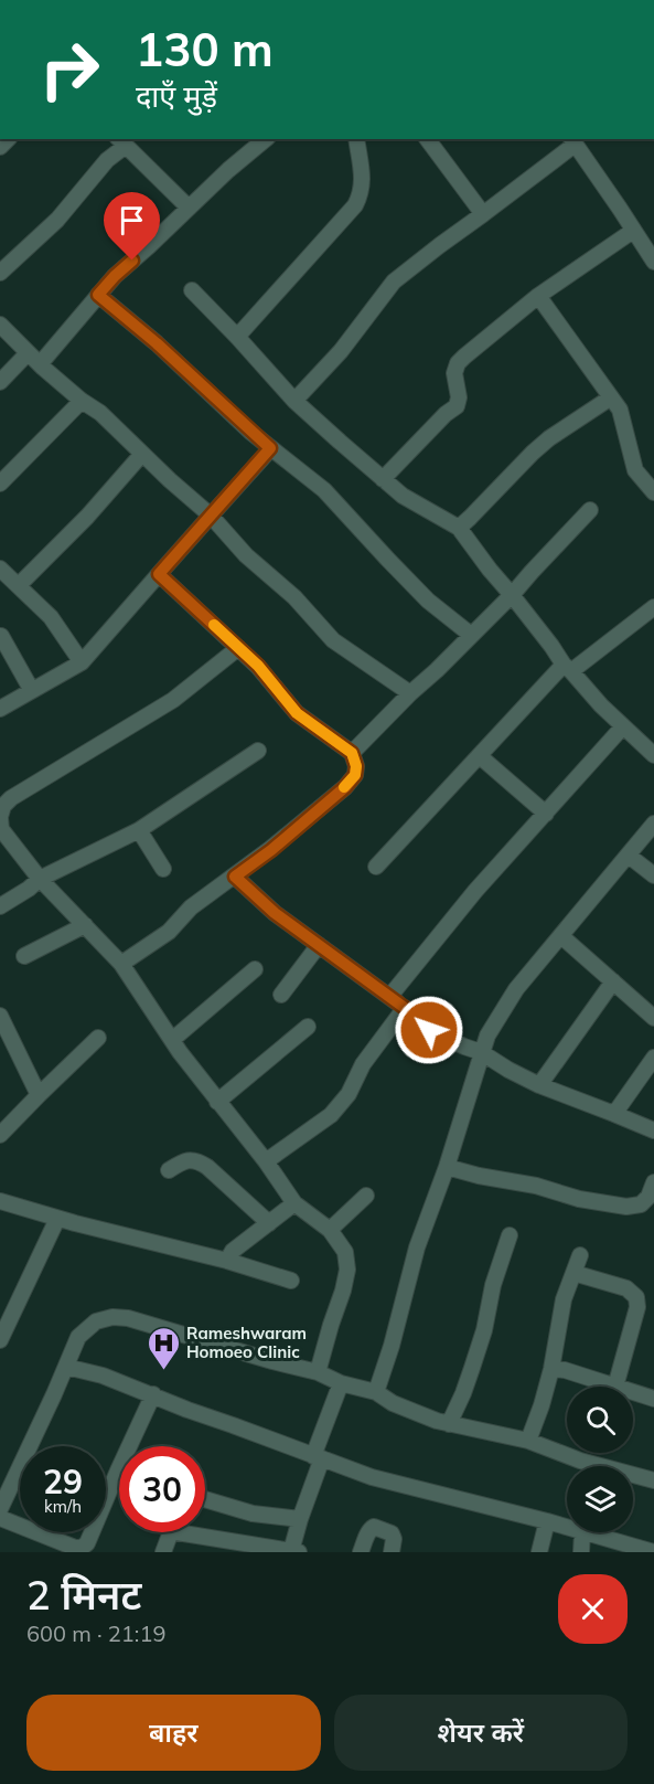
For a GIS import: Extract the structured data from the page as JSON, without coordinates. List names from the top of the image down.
{
  "places": {
    "hospital": ["Rameshwaram Homoeo Clinic"]
  },
  "page": {
    "turn": ["130 m", "दाएँ मुड़ें"],
    "speed": "29 km/h",
    "limit": "30",
    "heading": ["2 मिनट", "600 m · 21:19"],
    "buttons": ["बाहर", "शेयर करें"]
  }
}
